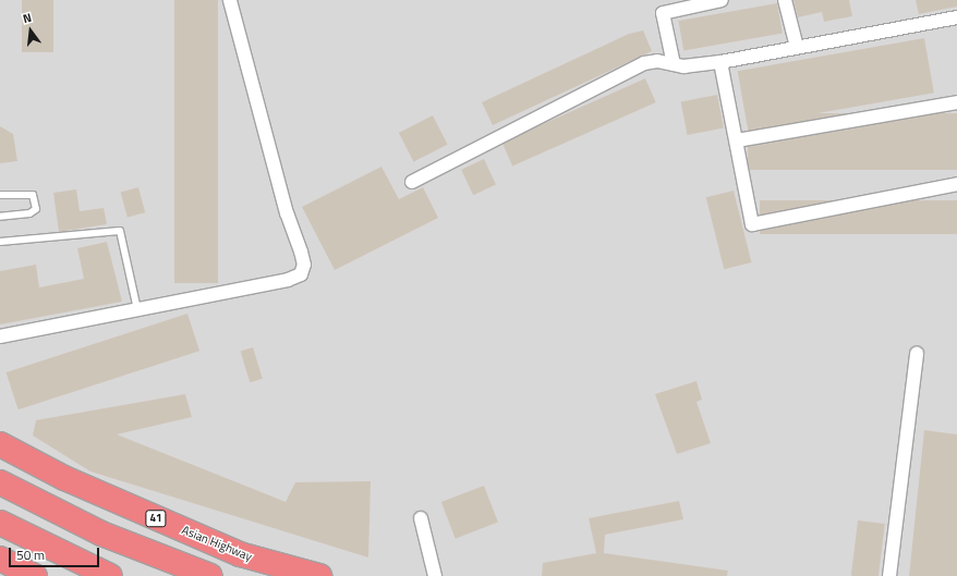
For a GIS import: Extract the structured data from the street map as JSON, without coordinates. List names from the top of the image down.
{
  "streets": {
    "highway": ["41", "Asian Highway"]
  },
  "scale_bar": "50 m",
  "north": "top"
}
